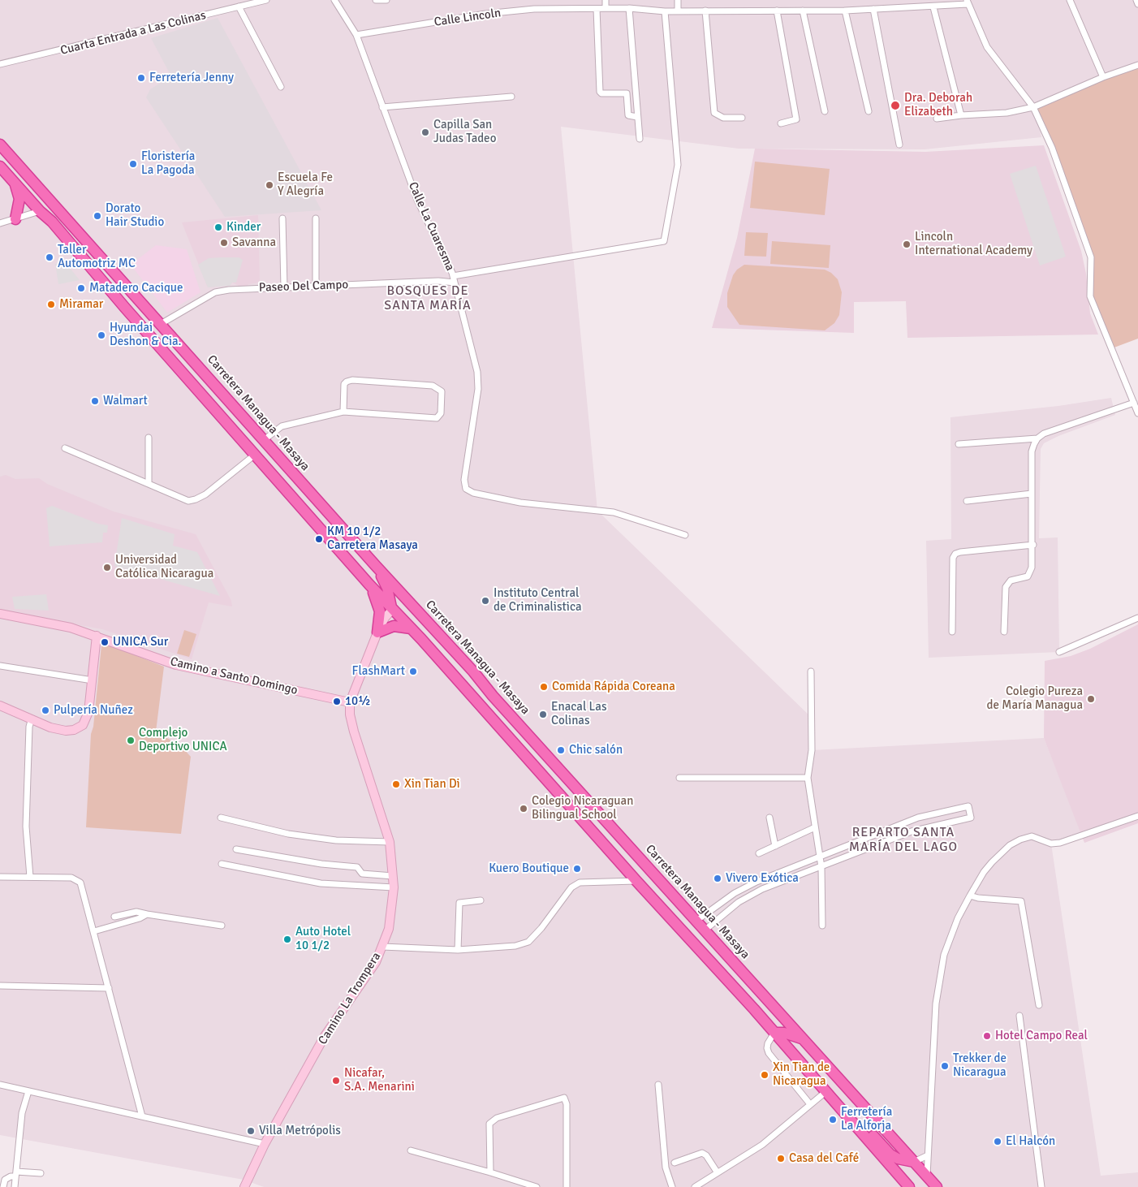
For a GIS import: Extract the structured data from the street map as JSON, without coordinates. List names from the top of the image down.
{
  "streets": {
    "highway": ["Carretera Managua - Masaya"],
    "street": [
      "Calle Lincoln",
      "Cuarta Entrada a Las Colinas",
      "Calle La Cuaresma",
      "Paseo Del Campo",
      "Camino a Santo Domingo",
      "Camino La Trompera"
    ]
  },
  "crossings": [
    ["Calle Lincoln", "Calle La Cuaresma"],
    ["Calle La Cuaresma", "Paseo Del Campo"],
    ["Paseo Del Campo", "Carretera Managua - Masaya"],
    ["Camino a Santo Domingo", "Camino La Trompera"]
  ],
  "districts": ["BOSQUES DE SANTA MARÍA", "REPARTO SANTA MARÍA DEL LAGO"],
  "places": [
    "Ferretería Jenny",
    "Dra. Deborah Elizabeth",
    "Capilla San Judas Tadeo",
    "Floristería La Pagoda",
    "Escuela Fe Y Alegría",
    "Dorato Hair Studio",
    "Kinder",
    "Savanna",
    "Lincoln International Academy",
    "Taller Automotriz MC",
    "Matadero Cacique",
    "Miramar",
    "Hyundai Deshon & Cia.",
    "Walmart",
    "KM 10 1/2 Carretera Masaya",
    "Universidad Católica Nicaragua",
    "Instituto Central de Criminalistica",
    "UNICA Sur",
    "FlashMart",
    "Comida Rápida Coreana",
    "Colegio Pureza de María Managua",
    "10½",
    "Pulpería Nuñez",
    "Enacal Las Colinas",
    "Complejo Deportivo UNICA",
    "Chic salón",
    "Xin Tian Di",
    "Colegio Nicaraguan Bilingual School",
    "Kuero Boutique",
    "Vivero Exótica",
    "Auto Hotel 10 1/2",
    "Hotel Campo Real",
    "Trekker de Nicaragua",
    "Xin Tian de Nicaragua",
    "Nicafar, S.A. Menarini",
    "Ferretería La Alforja",
    "Villa Metrópolis",
    "El Halcón",
    "Casa del Café"
  ]
}
